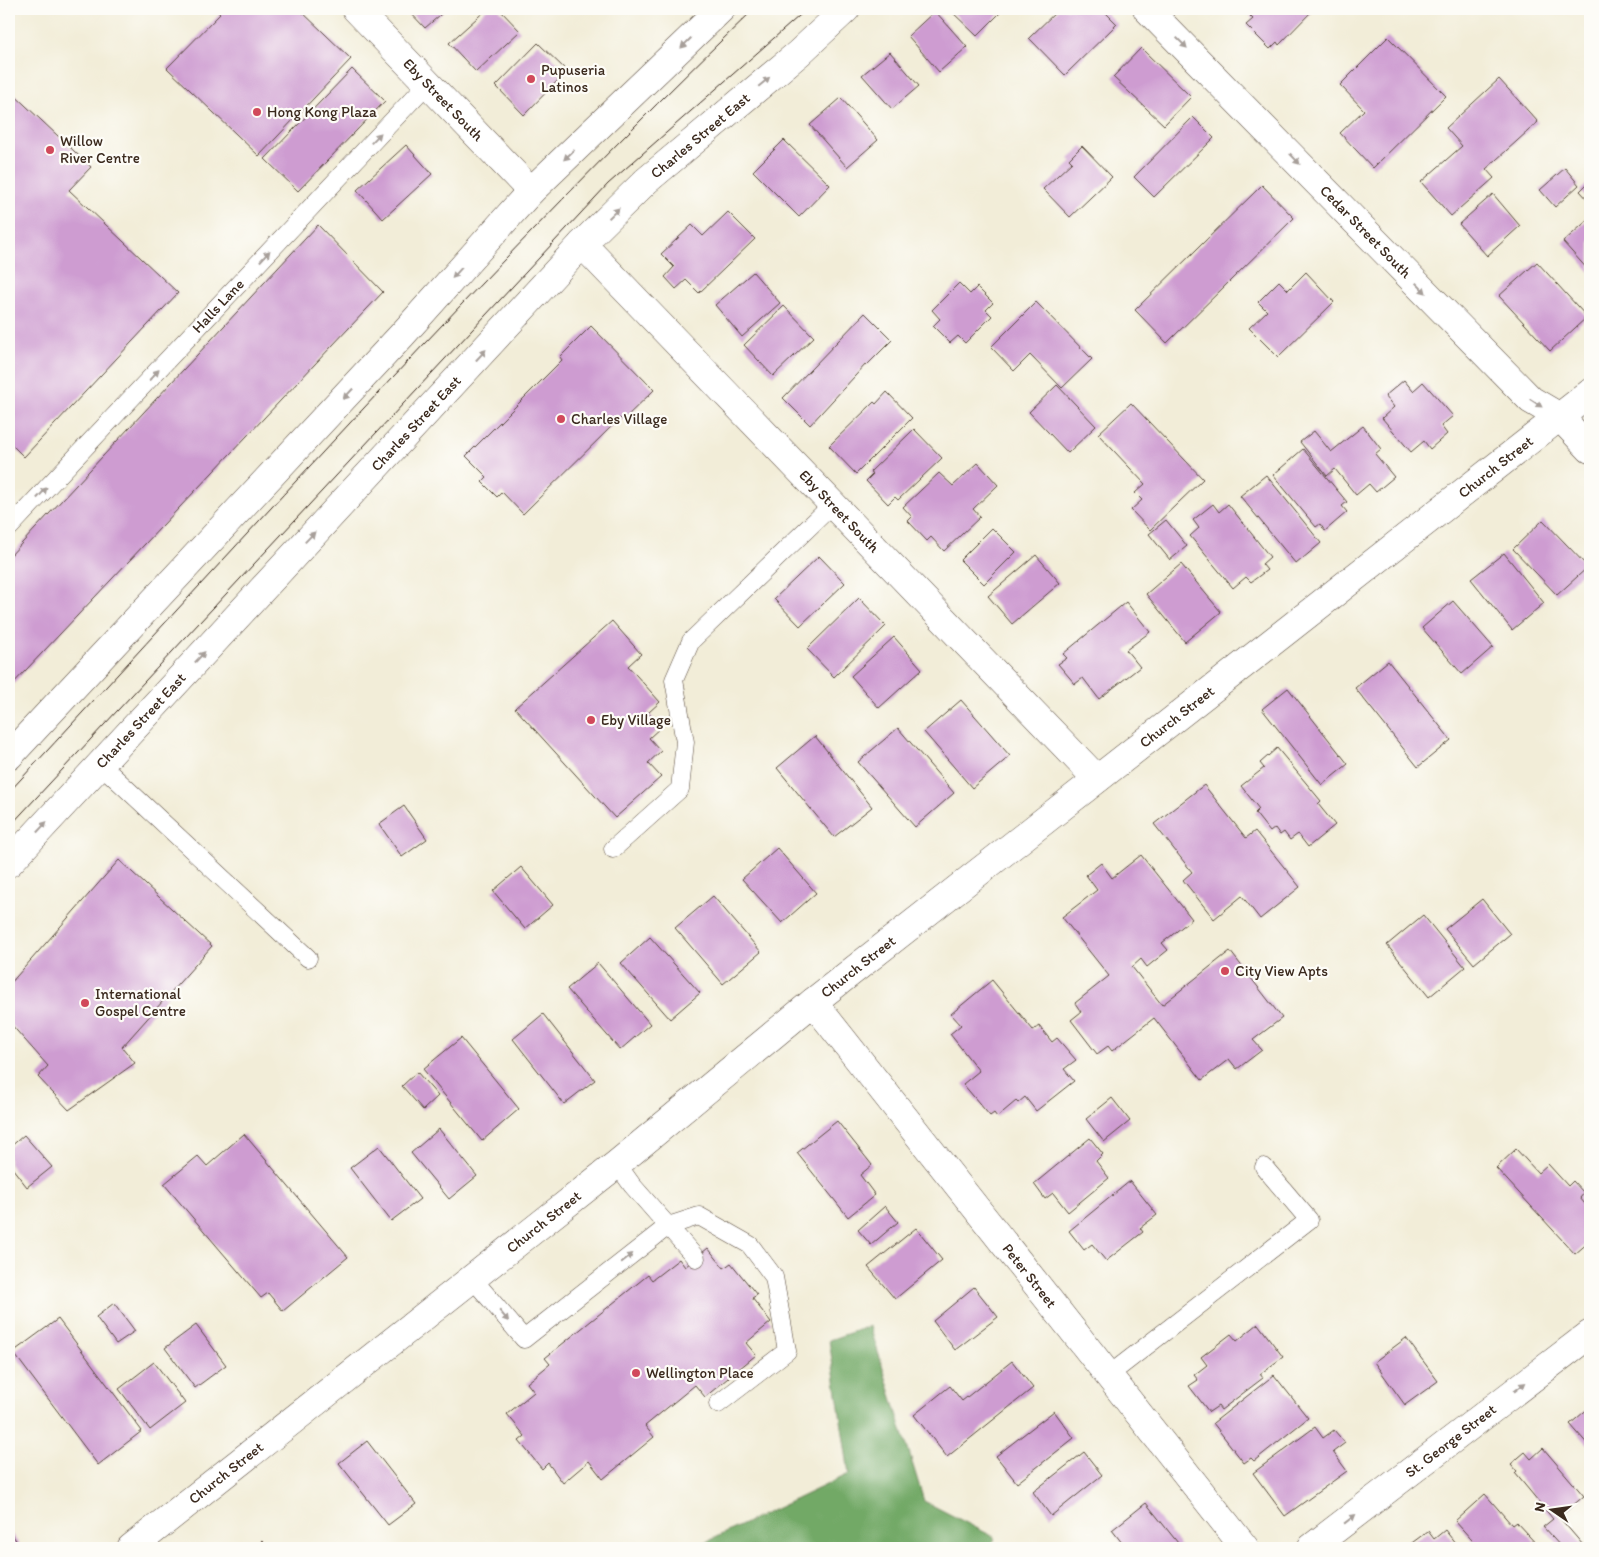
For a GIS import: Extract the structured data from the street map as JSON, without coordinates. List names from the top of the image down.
{
  "streets": {
    "street": [
      "Eby Street South",
      "Charles Street East",
      "Cedar Street South",
      "Church Street",
      "Peter Street",
      "St. George Street"
    ],
    "lane": ["Halls Lane"]
  },
  "crossings": [
    ["Eby Street South", "Charles Street East"],
    ["Eby Street South", "Halls Lane"],
    ["Eby Street South", "Church Street"],
    ["Cedar Street South", "Church Street"],
    ["Church Street", "Peter Street"]
  ],
  "one_way": ["Cedar Street South", "Halls Lane", "St. George Street"],
  "places": [
    "Pupuseria Latinos",
    "Hong Kong Plaza",
    "Willow River Centre",
    "Charles Village",
    "Eby Village",
    "City View Apts",
    "International Gospel Centre",
    "Wellington Place"
  ],
  "north": "left"
}
